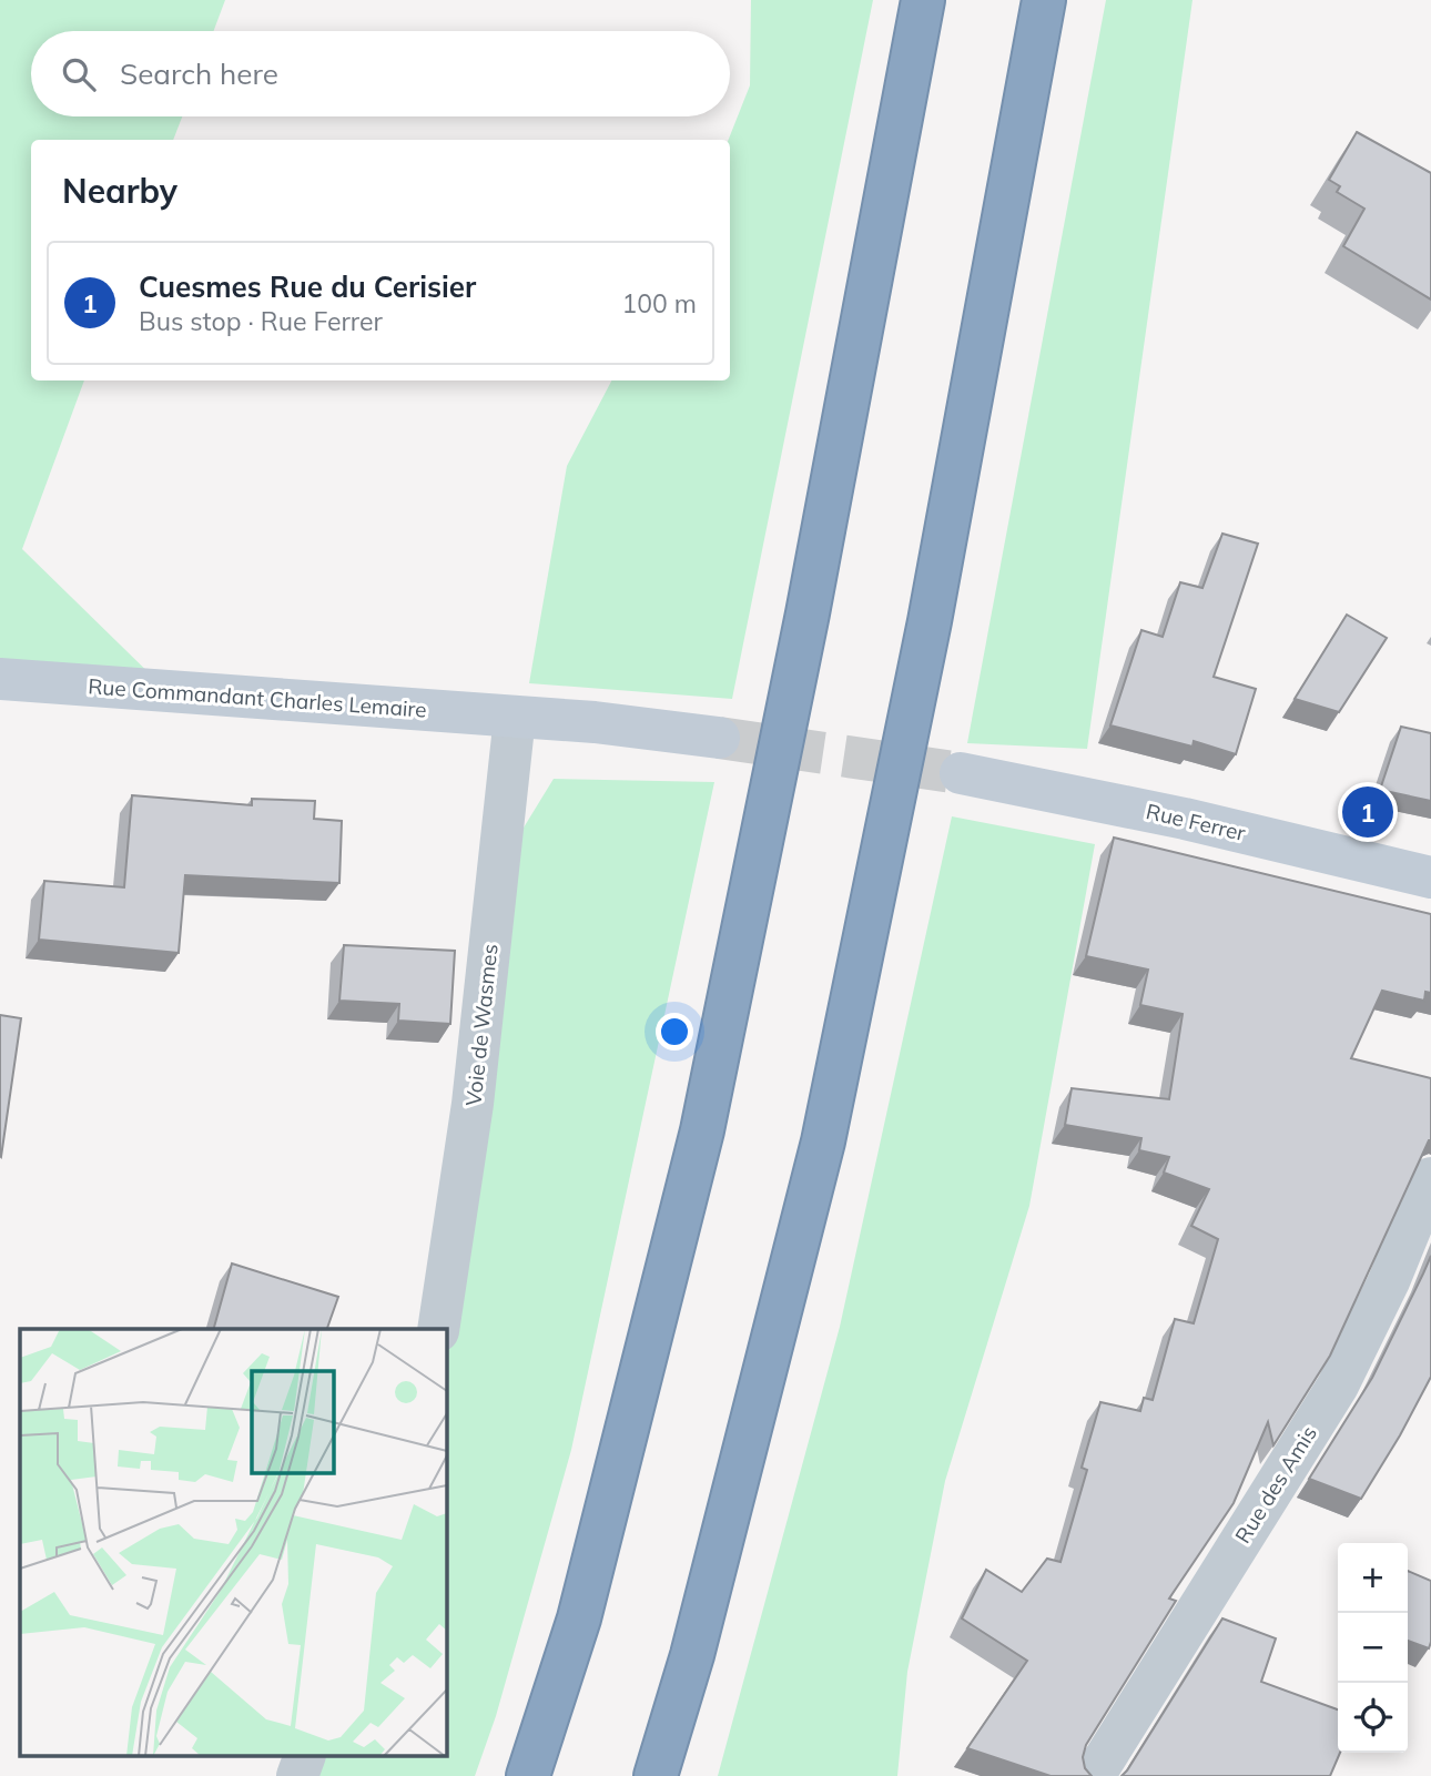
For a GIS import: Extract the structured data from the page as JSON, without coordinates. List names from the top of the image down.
{
  "streets": {
    "street": [
      "Rue Commandant Charles Lemaire",
      "Rue Ferrer",
      "Voie de Wasmes",
      "Rue des Amis"
    ]
  },
  "crossings": [
    ["Rue Commandant Charles Lemaire", "Voie de Wasmes"]
  ],
  "page": {
    "search": "Search here",
    "heading": "Nearby",
    "list": [
      {
        "mark": "1",
        "name": "Cuesmes Rue du Cerisier",
        "note": "Bus stop · Rue Ferrer",
        "value": "100 m"
      }
    ],
    "pins": "1",
    "map_buttons": ["+", "−"]
  }
}
